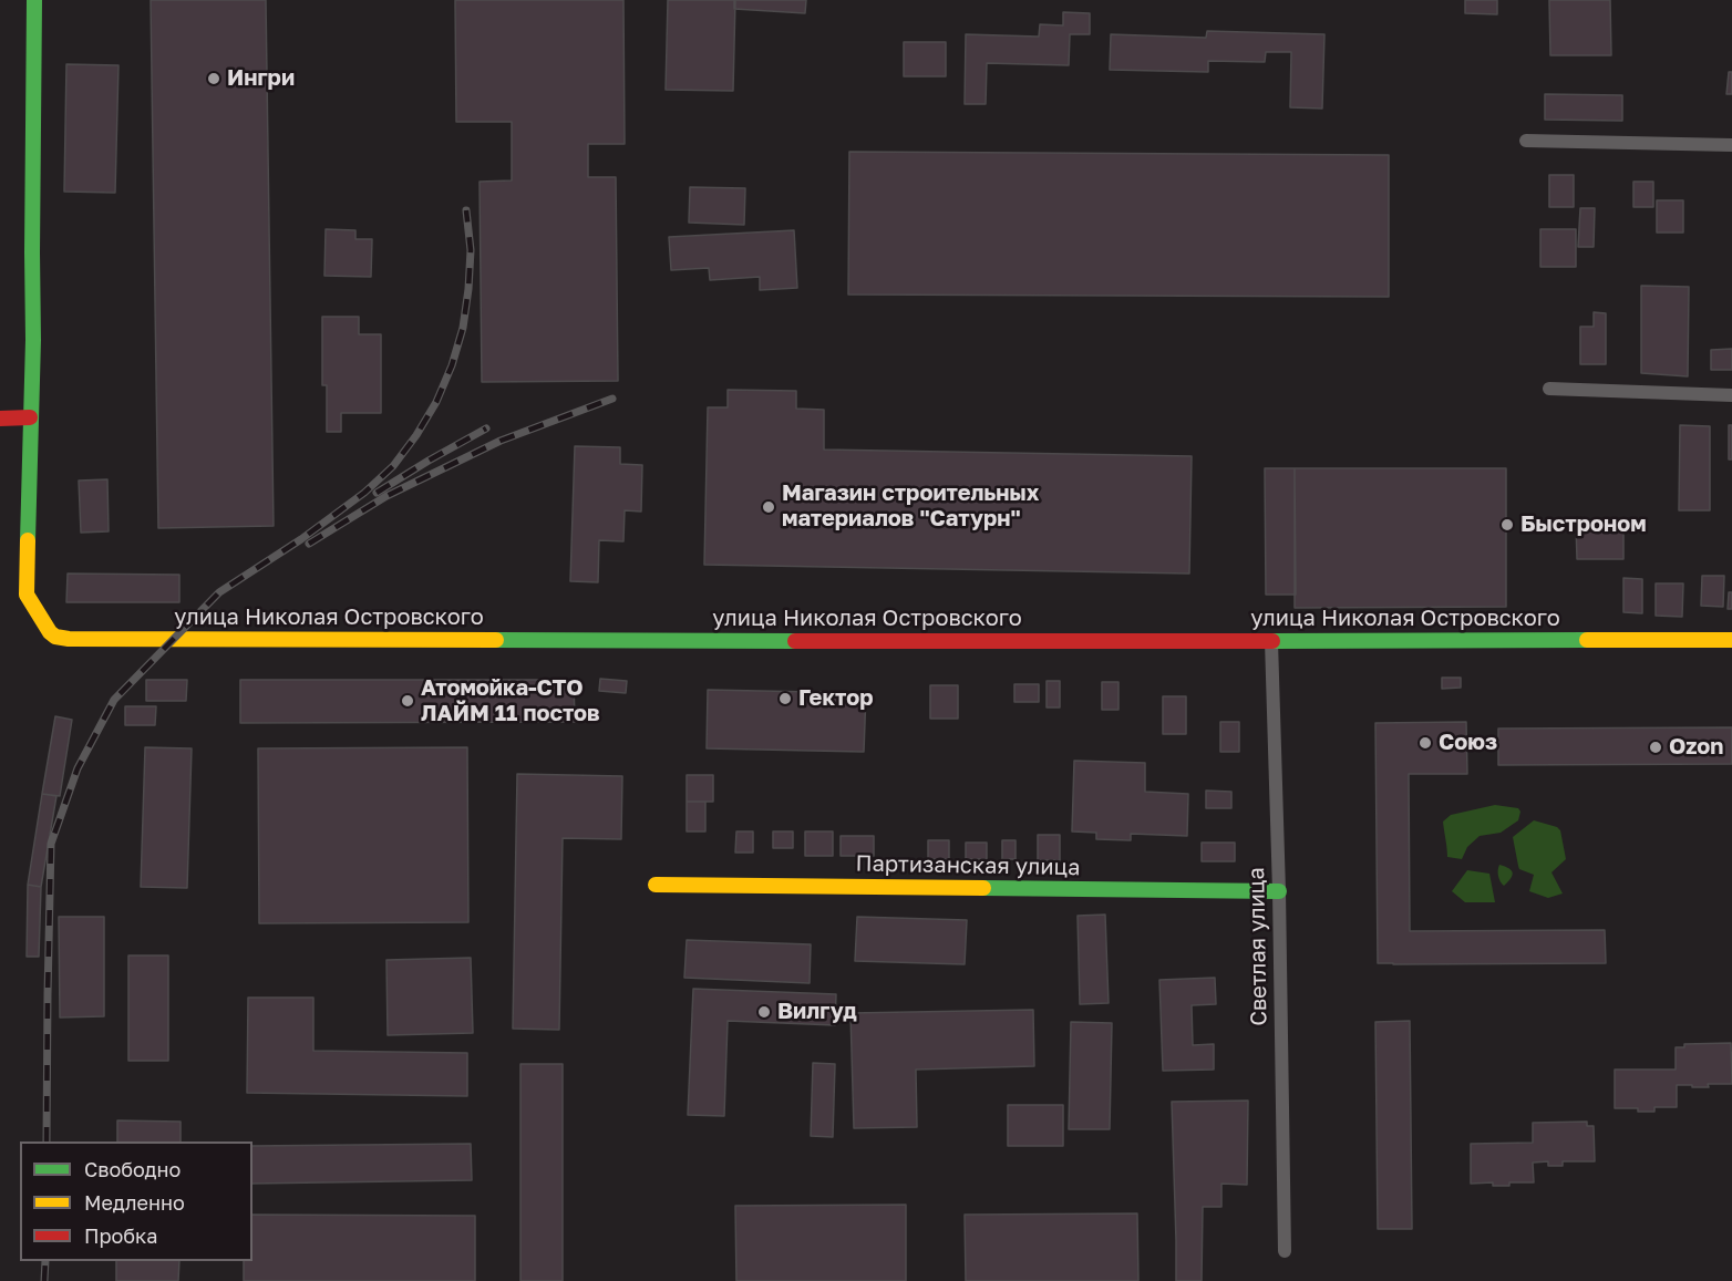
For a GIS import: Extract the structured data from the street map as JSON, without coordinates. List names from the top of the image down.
{
  "streets": {
    "street": ["улица Николая Островского", "Партизанская улица", "Светлая улица"]
  },
  "crossings": [
    ["улица Николая Островского", "Светлая улица"],
    ["Партизанская улица", "Светлая улица"]
  ],
  "places": [
    "Ингри",
    "Магазин строительных материалов \"Сатурн\"",
    "Быстроном",
    "Гектор",
    "Атомойка-СТО ЛАЙМ 11 постов",
    "Союз",
    "Ozon",
    "Вилгуд"
  ],
  "legend": ["Свободно", "Медленно", "Пробка"]
}
